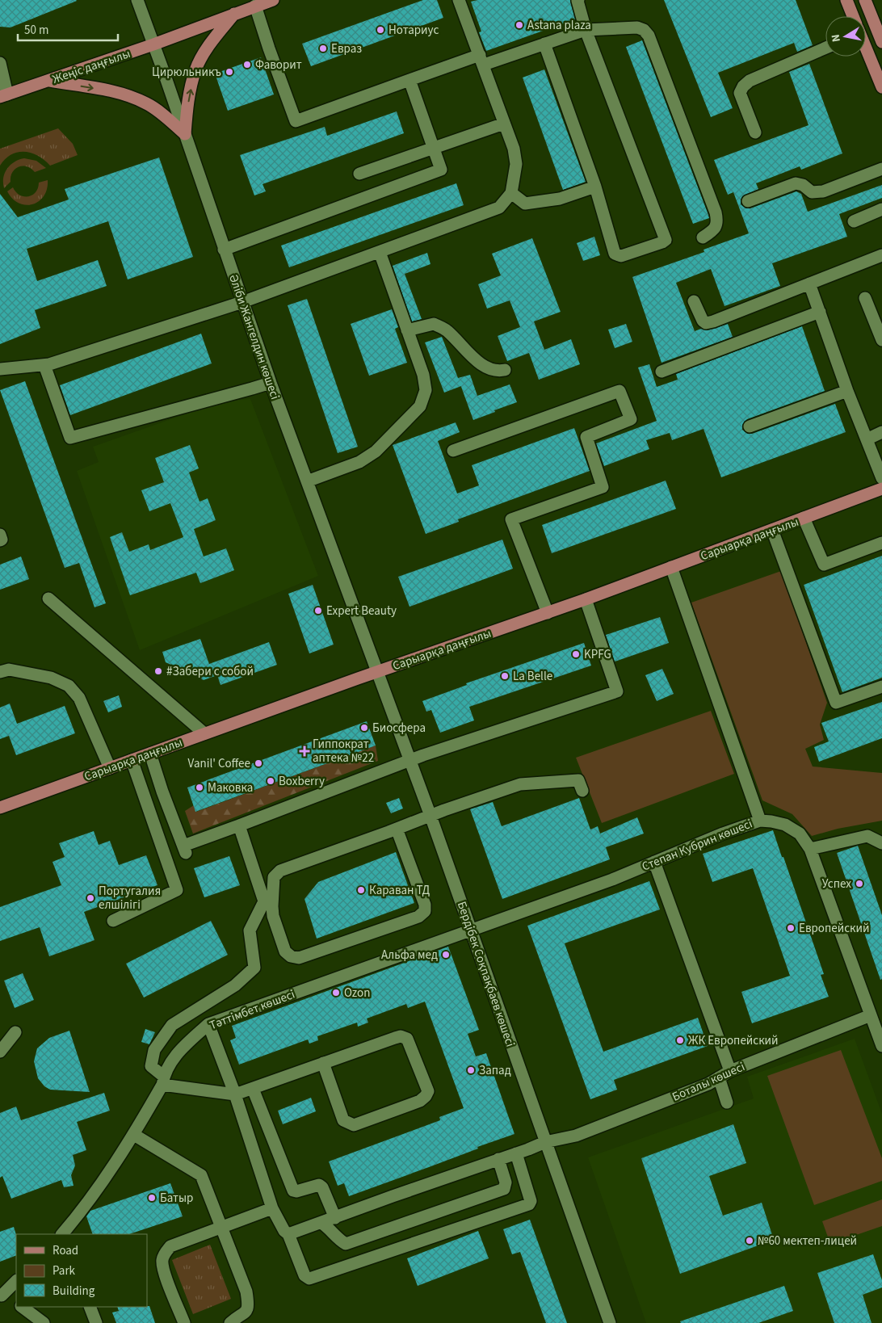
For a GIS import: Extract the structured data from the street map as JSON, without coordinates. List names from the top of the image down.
{
  "streets": {
    "main road": ["Жеңіс даңғылы", "Сарыарқа даңғылы"],
    "street": [
      "Әліби Жангелдин көшесі",
      "Степан Кубрин көшесі",
      "Бердібек Соқпақбаев көшесі",
      "Тәттімбет көшесі",
      "Боталы көшесі"
    ]
  },
  "crossings": [
    ["Жеңіс даңғылы", "Әліби Жангелдин көшесі"],
    ["Әліби Жангелдин көшесі", "Сарыарқа даңғылы"],
    ["Әліби Жангелдин көшесі", "Бердібек Соқпақбаев көшесі"],
    ["Сарыарқа даңғылы", "Бердібек Соқпақбаев көшесі"],
    ["Степан Кубрин көшесі", "Бердібек Соқпақбаев көшесі"],
    ["Степан Кубрин көшесі", "Тәттімбет көшесі"],
    ["Степан Кубрин көшесі", "Боталы көшесі"],
    ["Бердібек Соқпақбаев көшесі", "Тәттімбет көшесі"],
    ["Бердібек Соқпақбаев көшесі", "Боталы көшесі"]
  ],
  "places": {
    "other": [
      "Astana plaza",
      "Нотариус",
      "Евраз",
      "Фаворит",
      "Цирюльникъ",
      "Expert Beauty",
      "KPFG",
      "#Забери с собой",
      "La Belle",
      "Биосфера",
      "Vanil' Coffee",
      "Boxberry",
      "Маковка",
      "Успех",
      "Караван ТД",
      "Португалия елшілігі",
      "Европейский",
      "Альфа мед",
      "Ozon",
      "ЖК Европейский",
      "Запад",
      "Батыр",
      "№60 мектеп-лицей"
    ],
    "health": ["Гиппократ аптека №22"]
  },
  "legend": ["Road", "Park", "Building"],
  "scale_bar": "50 m",
  "north": "left"
}
